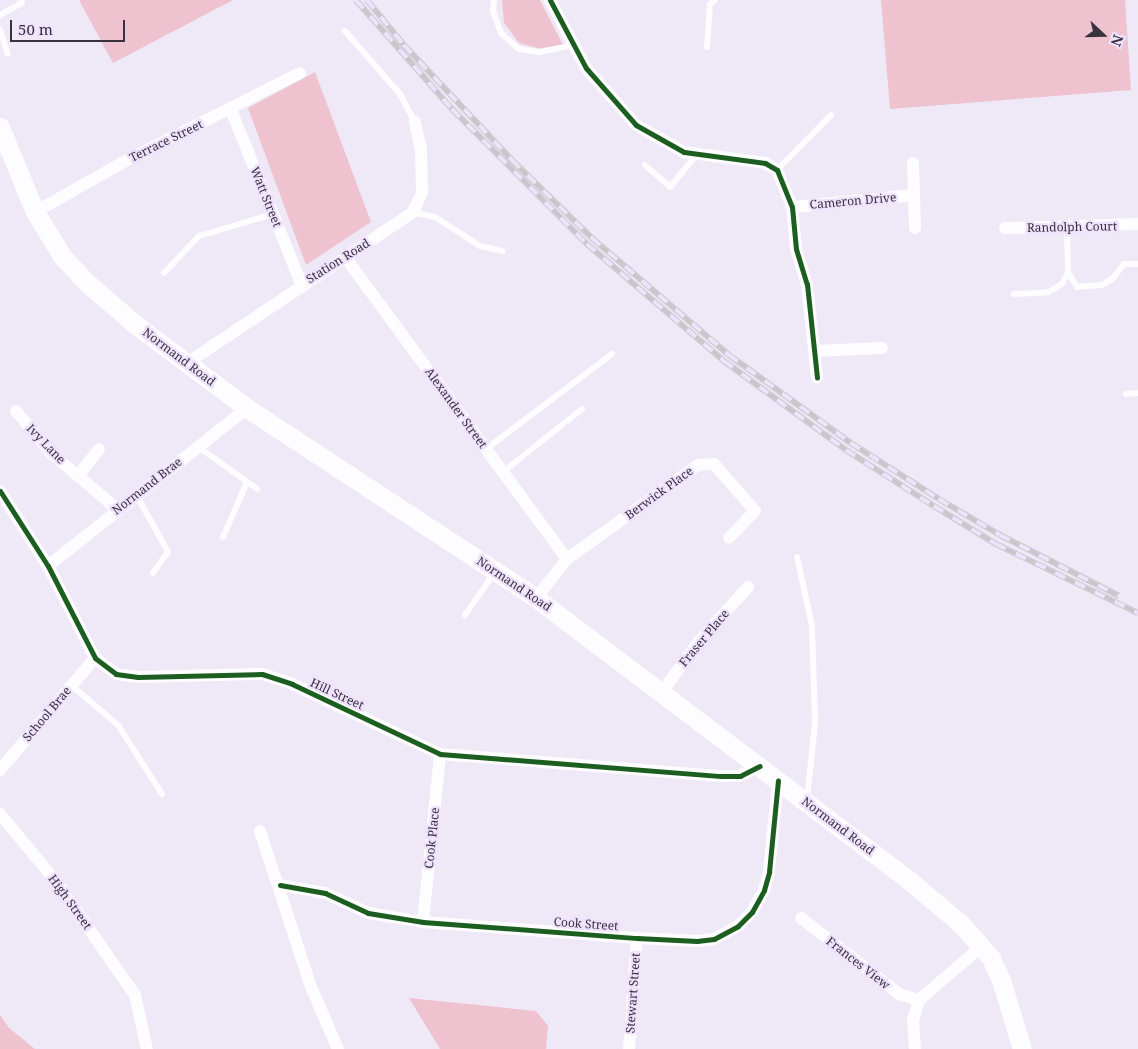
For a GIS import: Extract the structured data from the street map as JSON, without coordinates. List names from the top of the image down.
{
  "streets": {
    "main road": ["Normand Road"],
    "street": [
      "Terrace Street",
      "Watt Street",
      "Cameron Drive",
      "Randolph Court",
      "Station Road",
      "Alexander Street",
      "Ivy Lane",
      "Normand Brae",
      "Berwick Place",
      "Fraser Place",
      "Hill Street",
      "School Brae",
      "Cook Place",
      "High Street",
      "Cook Street",
      "Frances View",
      "Stewart Street"
    ]
  },
  "crossings": [
    ["Terrace Street", "Watt Street"],
    ["Terrace Street", "Normand Road"],
    ["Watt Street", "Station Road"],
    ["Station Road", "Normand Road"],
    ["Station Road", "Alexander Street"],
    ["Normand Road", "Normand Brae"],
    ["Normand Road", "Berwick Place"],
    ["Normand Road", "Fraser Place"],
    ["Normand Road", "Hill Street"],
    ["Normand Road", "Cook Street"],
    ["Alexander Street", "Berwick Place"],
    ["Ivy Lane", "Normand Brae"],
    ["Normand Brae", "Hill Street"],
    ["Hill Street", "School Brae"],
    ["Hill Street", "Cook Place"],
    ["Cook Place", "Cook Street"],
    ["Cook Street", "Stewart Street"]
  ],
  "scale_bar": "50 m",
  "north": "right"
}
